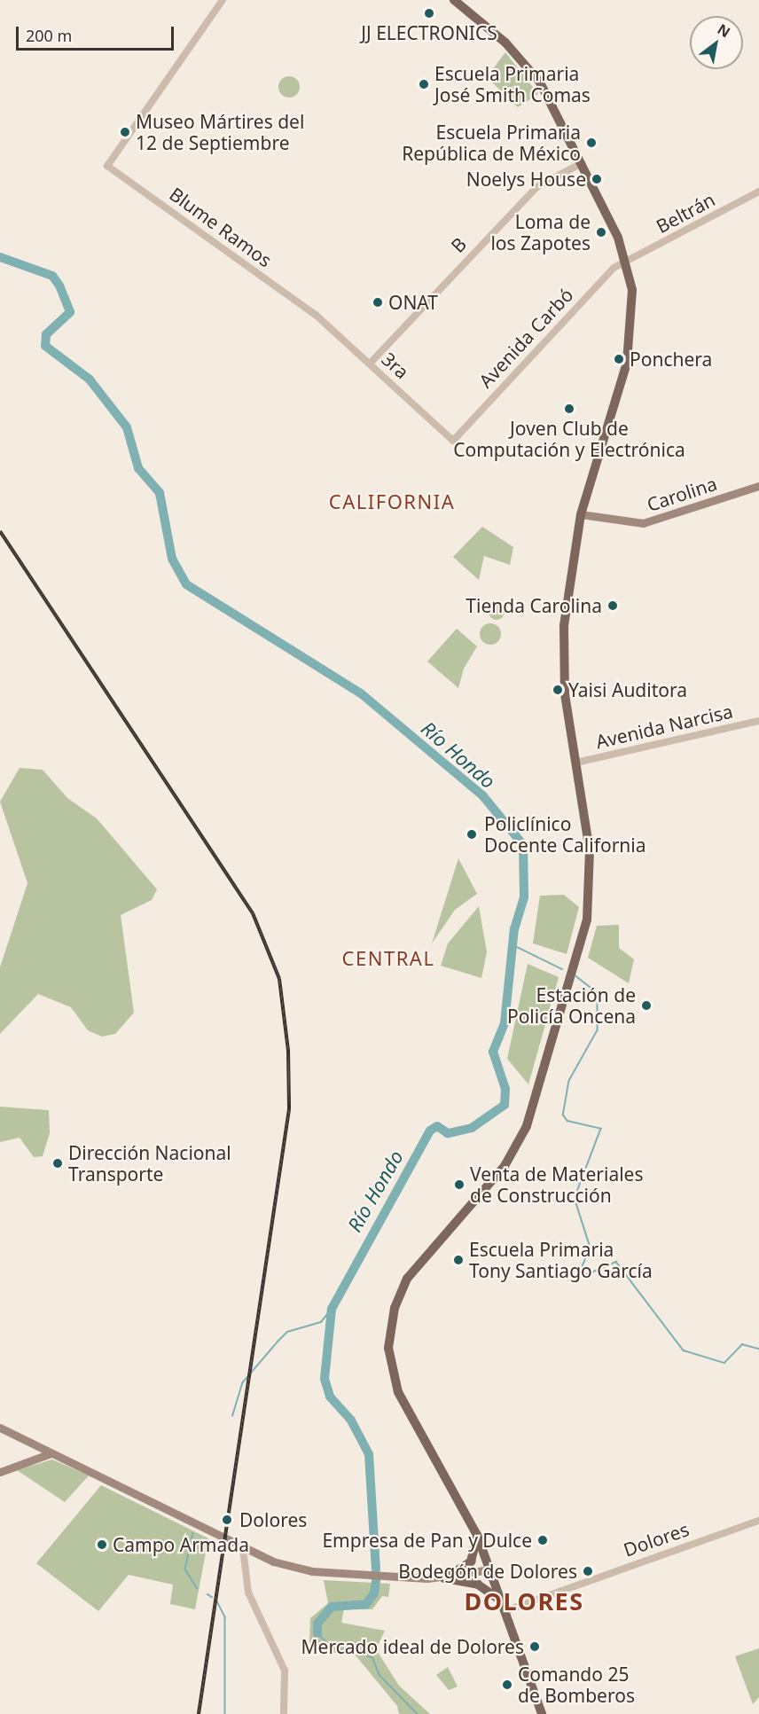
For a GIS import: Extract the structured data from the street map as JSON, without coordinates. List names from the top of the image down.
{
  "streets": {
    "main road": ["Carolina"],
    "street": [
      "Beltrán",
      "Blume Ramos",
      "B",
      "Avenida Carbó",
      "3ra",
      "Avenida Narcisa",
      "Dolores"
    ]
  },
  "crossings": [
    ["Beltrán", "Avenida Carbó"],
    ["Blume Ramos", "3ra"],
    ["B", "3ra"],
    ["Avenida Carbó", "3ra"]
  ],
  "districts": ["CALIFORNIA", "CENTRAL", "DOLORES"],
  "water": ["Río Hondo"],
  "places": [
    "JJ ELECTRONICS",
    "Escuela Primaria José Smith Comas",
    "Museo Mártires del 12 de Septiembre",
    "Escuela Primaria República de México",
    "Noelys House",
    "Loma de los Zapotes",
    "ONAT",
    "Ponchera",
    "Joven Club de Computación y Electrónica",
    "Tienda Carolina",
    "Yaisi Auditora",
    "Policlínico Docente California",
    "Estación de Policía Oncena",
    "Dirección Nacional Transporte",
    "Venta de Materiales de Construcción",
    "Escuela Primaria Tony Santiago García",
    "Dolores",
    "Empresa de Pan y Dulce",
    "Campo Armada",
    "Bodegón de Dolores",
    "Mercado ideal de Dolores",
    "Comando 25 de Bomberos"
  ],
  "scale_bar": "200 m",
  "north": "top right"
}
